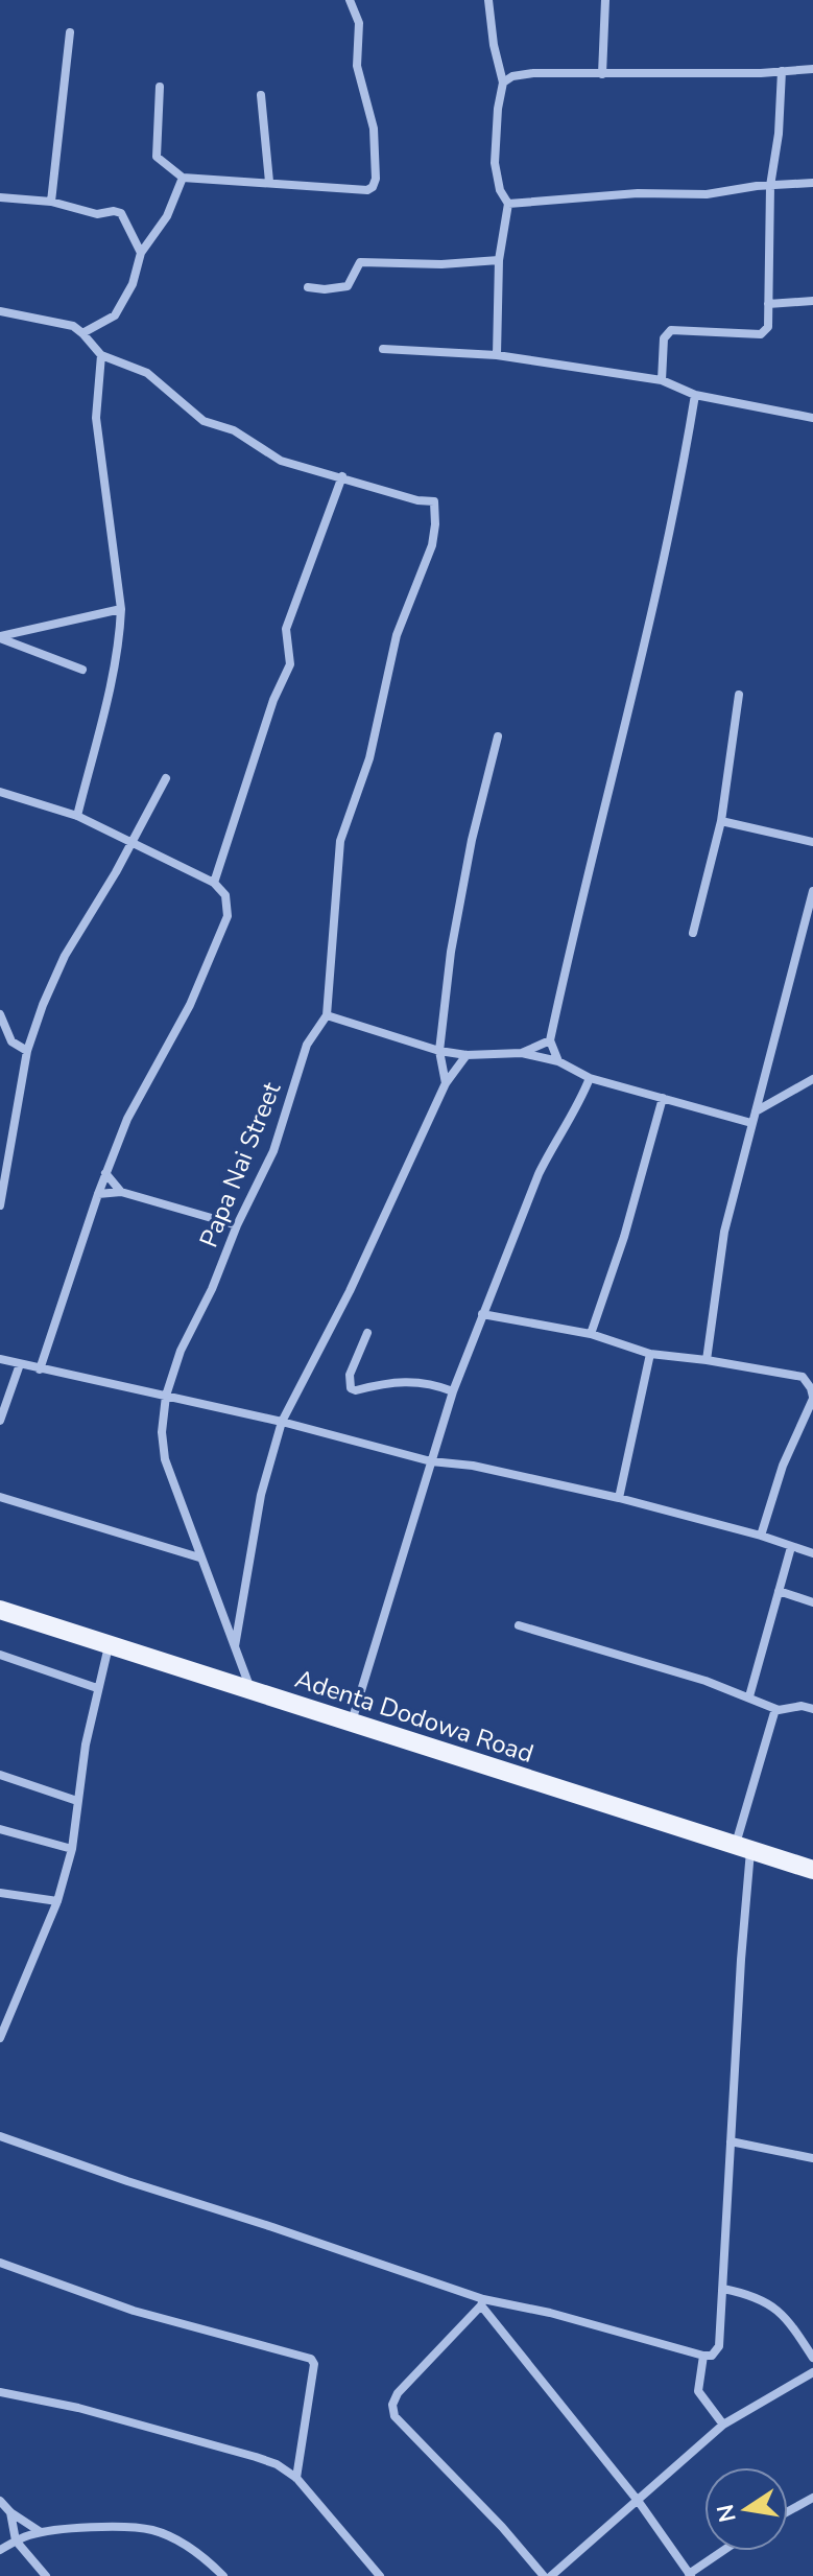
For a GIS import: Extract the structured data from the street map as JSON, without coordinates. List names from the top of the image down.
{
  "streets": {
    "main road": ["Adenta Dodowa Road"],
    "street": ["Papa Nai Street"]
  },
  "crossings": [
    ["Papa Nai Street", "Adenta Dodowa Road"]
  ],
  "north": "left"
}
